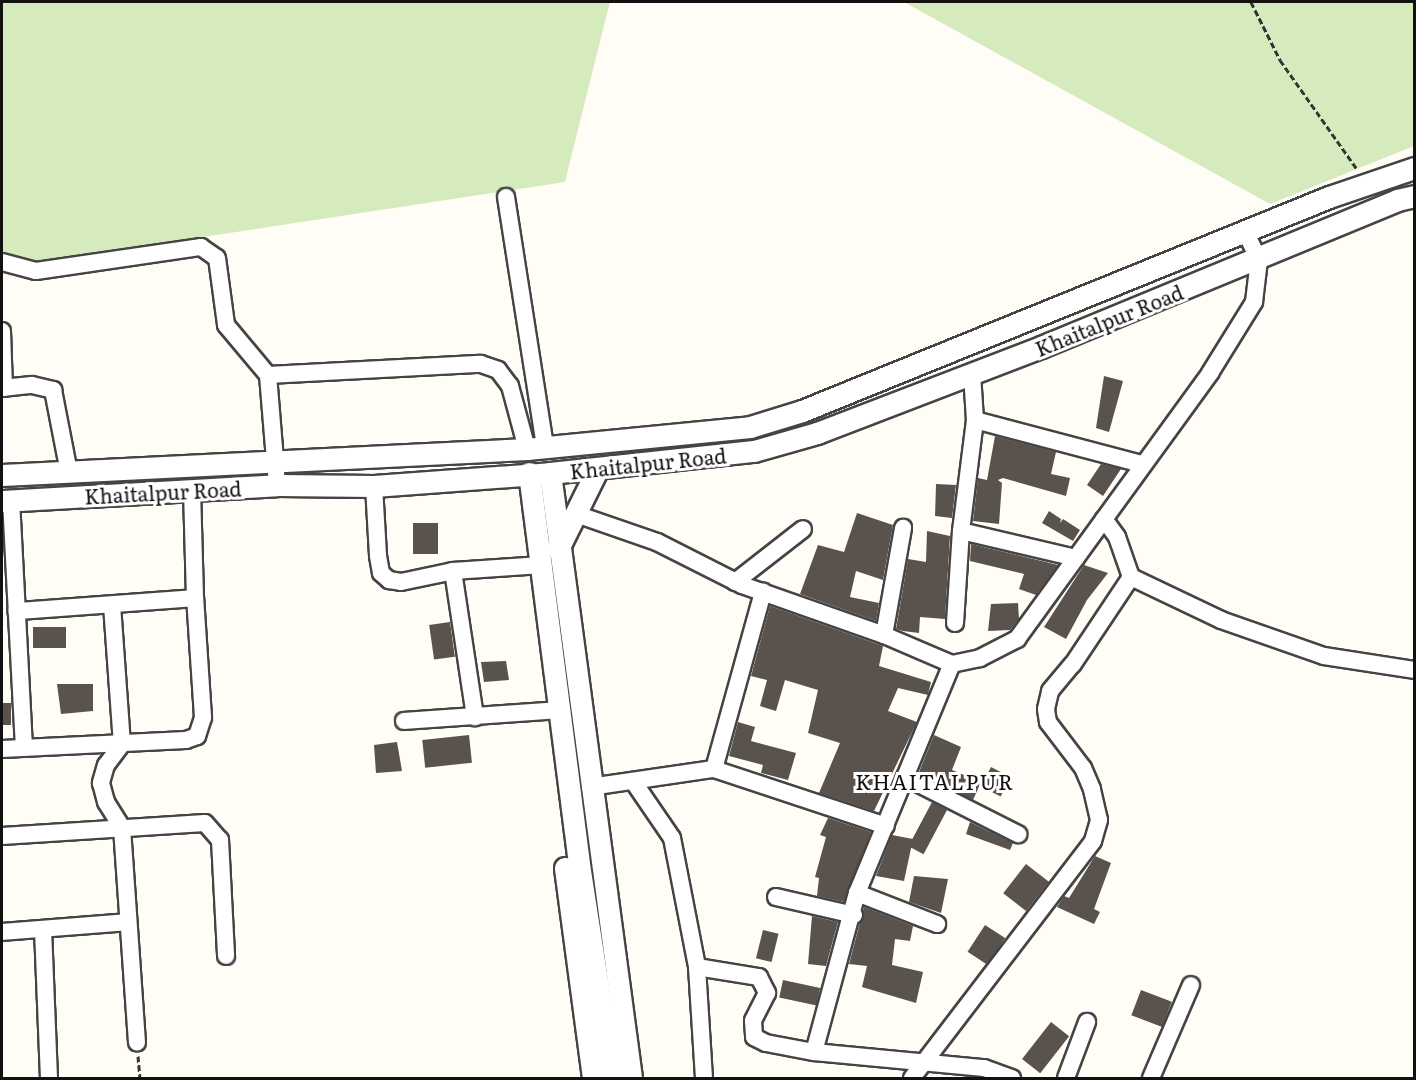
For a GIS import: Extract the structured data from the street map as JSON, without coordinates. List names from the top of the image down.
{
  "streets": {
    "street": ["Khaitalpur Road"]
  },
  "districts": ["KHAITALPUR"]
}
